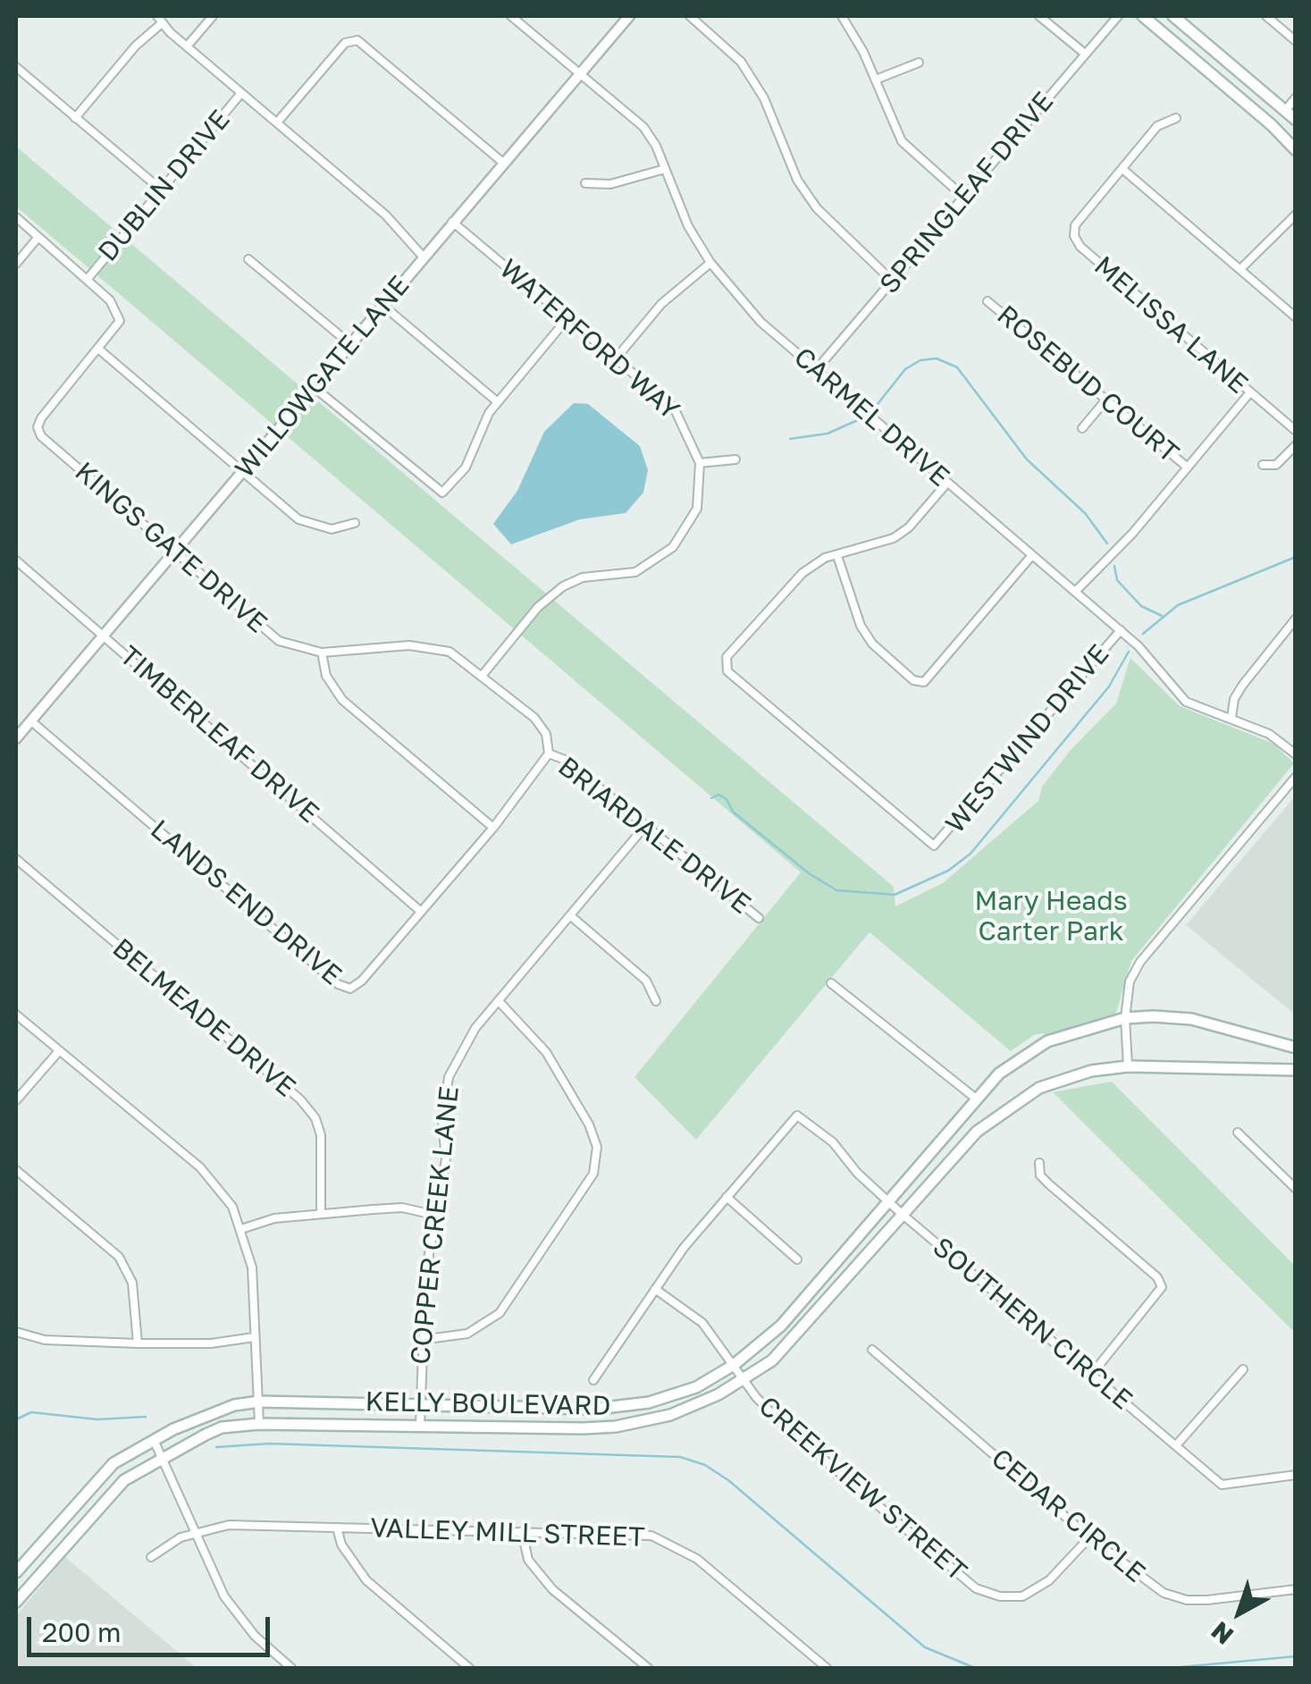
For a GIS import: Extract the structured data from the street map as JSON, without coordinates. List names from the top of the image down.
{
  "streets": {
    "main road": ["KELLY BOULEVARD"],
    "street": [
      "DUBLIN DRIVE",
      "SPRINGLEAF DRIVE",
      "MELISSA LANE",
      "WATERFORD WAY",
      "WILLOWGATE LANE",
      "ROSEBUD COURT",
      "CARMEL DRIVE",
      "KINGS GATE DRIVE",
      "TIMBERLEAF DRIVE",
      "WESTWIND DRIVE",
      "BRIARDALE DRIVE",
      "LANDS END DRIVE",
      "BELMEADE DRIVE",
      "COPPER CREEK LANE",
      "SOUTHERN CIRCLE",
      "CREEKVIEW STREET",
      "CEDAR CIRCLE",
      "VALLEY MILL STREET"
    ]
  },
  "crossings": [
    ["DUBLIN DRIVE", "KINGS GATE DRIVE"],
    ["SPRINGLEAF DRIVE", "CARMEL DRIVE"],
    ["WATERFORD WAY", "WILLOWGATE LANE"],
    ["WATERFORD WAY", "KINGS GATE DRIVE"],
    ["WILLOWGATE LANE", "CARMEL DRIVE"],
    ["WILLOWGATE LANE", "KINGS GATE DRIVE"],
    ["WILLOWGATE LANE", "TIMBERLEAF DRIVE"],
    ["WILLOWGATE LANE", "LANDS END DRIVE"],
    ["CARMEL DRIVE", "WESTWIND DRIVE"],
    ["KINGS GATE DRIVE", "BRIARDALE DRIVE"],
    ["KINGS GATE DRIVE", "LANDS END DRIVE"],
    ["TIMBERLEAF DRIVE", "LANDS END DRIVE"],
    ["BRIARDALE DRIVE", "LANDS END DRIVE"],
    ["BRIARDALE DRIVE", "COPPER CREEK LANE"],
    ["COPPER CREEK LANE", "KELLY BOULEVARD"],
    ["SOUTHERN CIRCLE", "KELLY BOULEVARD"],
    ["KELLY BOULEVARD", "CREEKVIEW STREET"],
    ["CREEKVIEW STREET", "CEDAR CIRCLE"]
  ],
  "parks": ["Mary Heads Carter Park"],
  "scale_bar": "200 m",
  "north": "bottom left"
}
